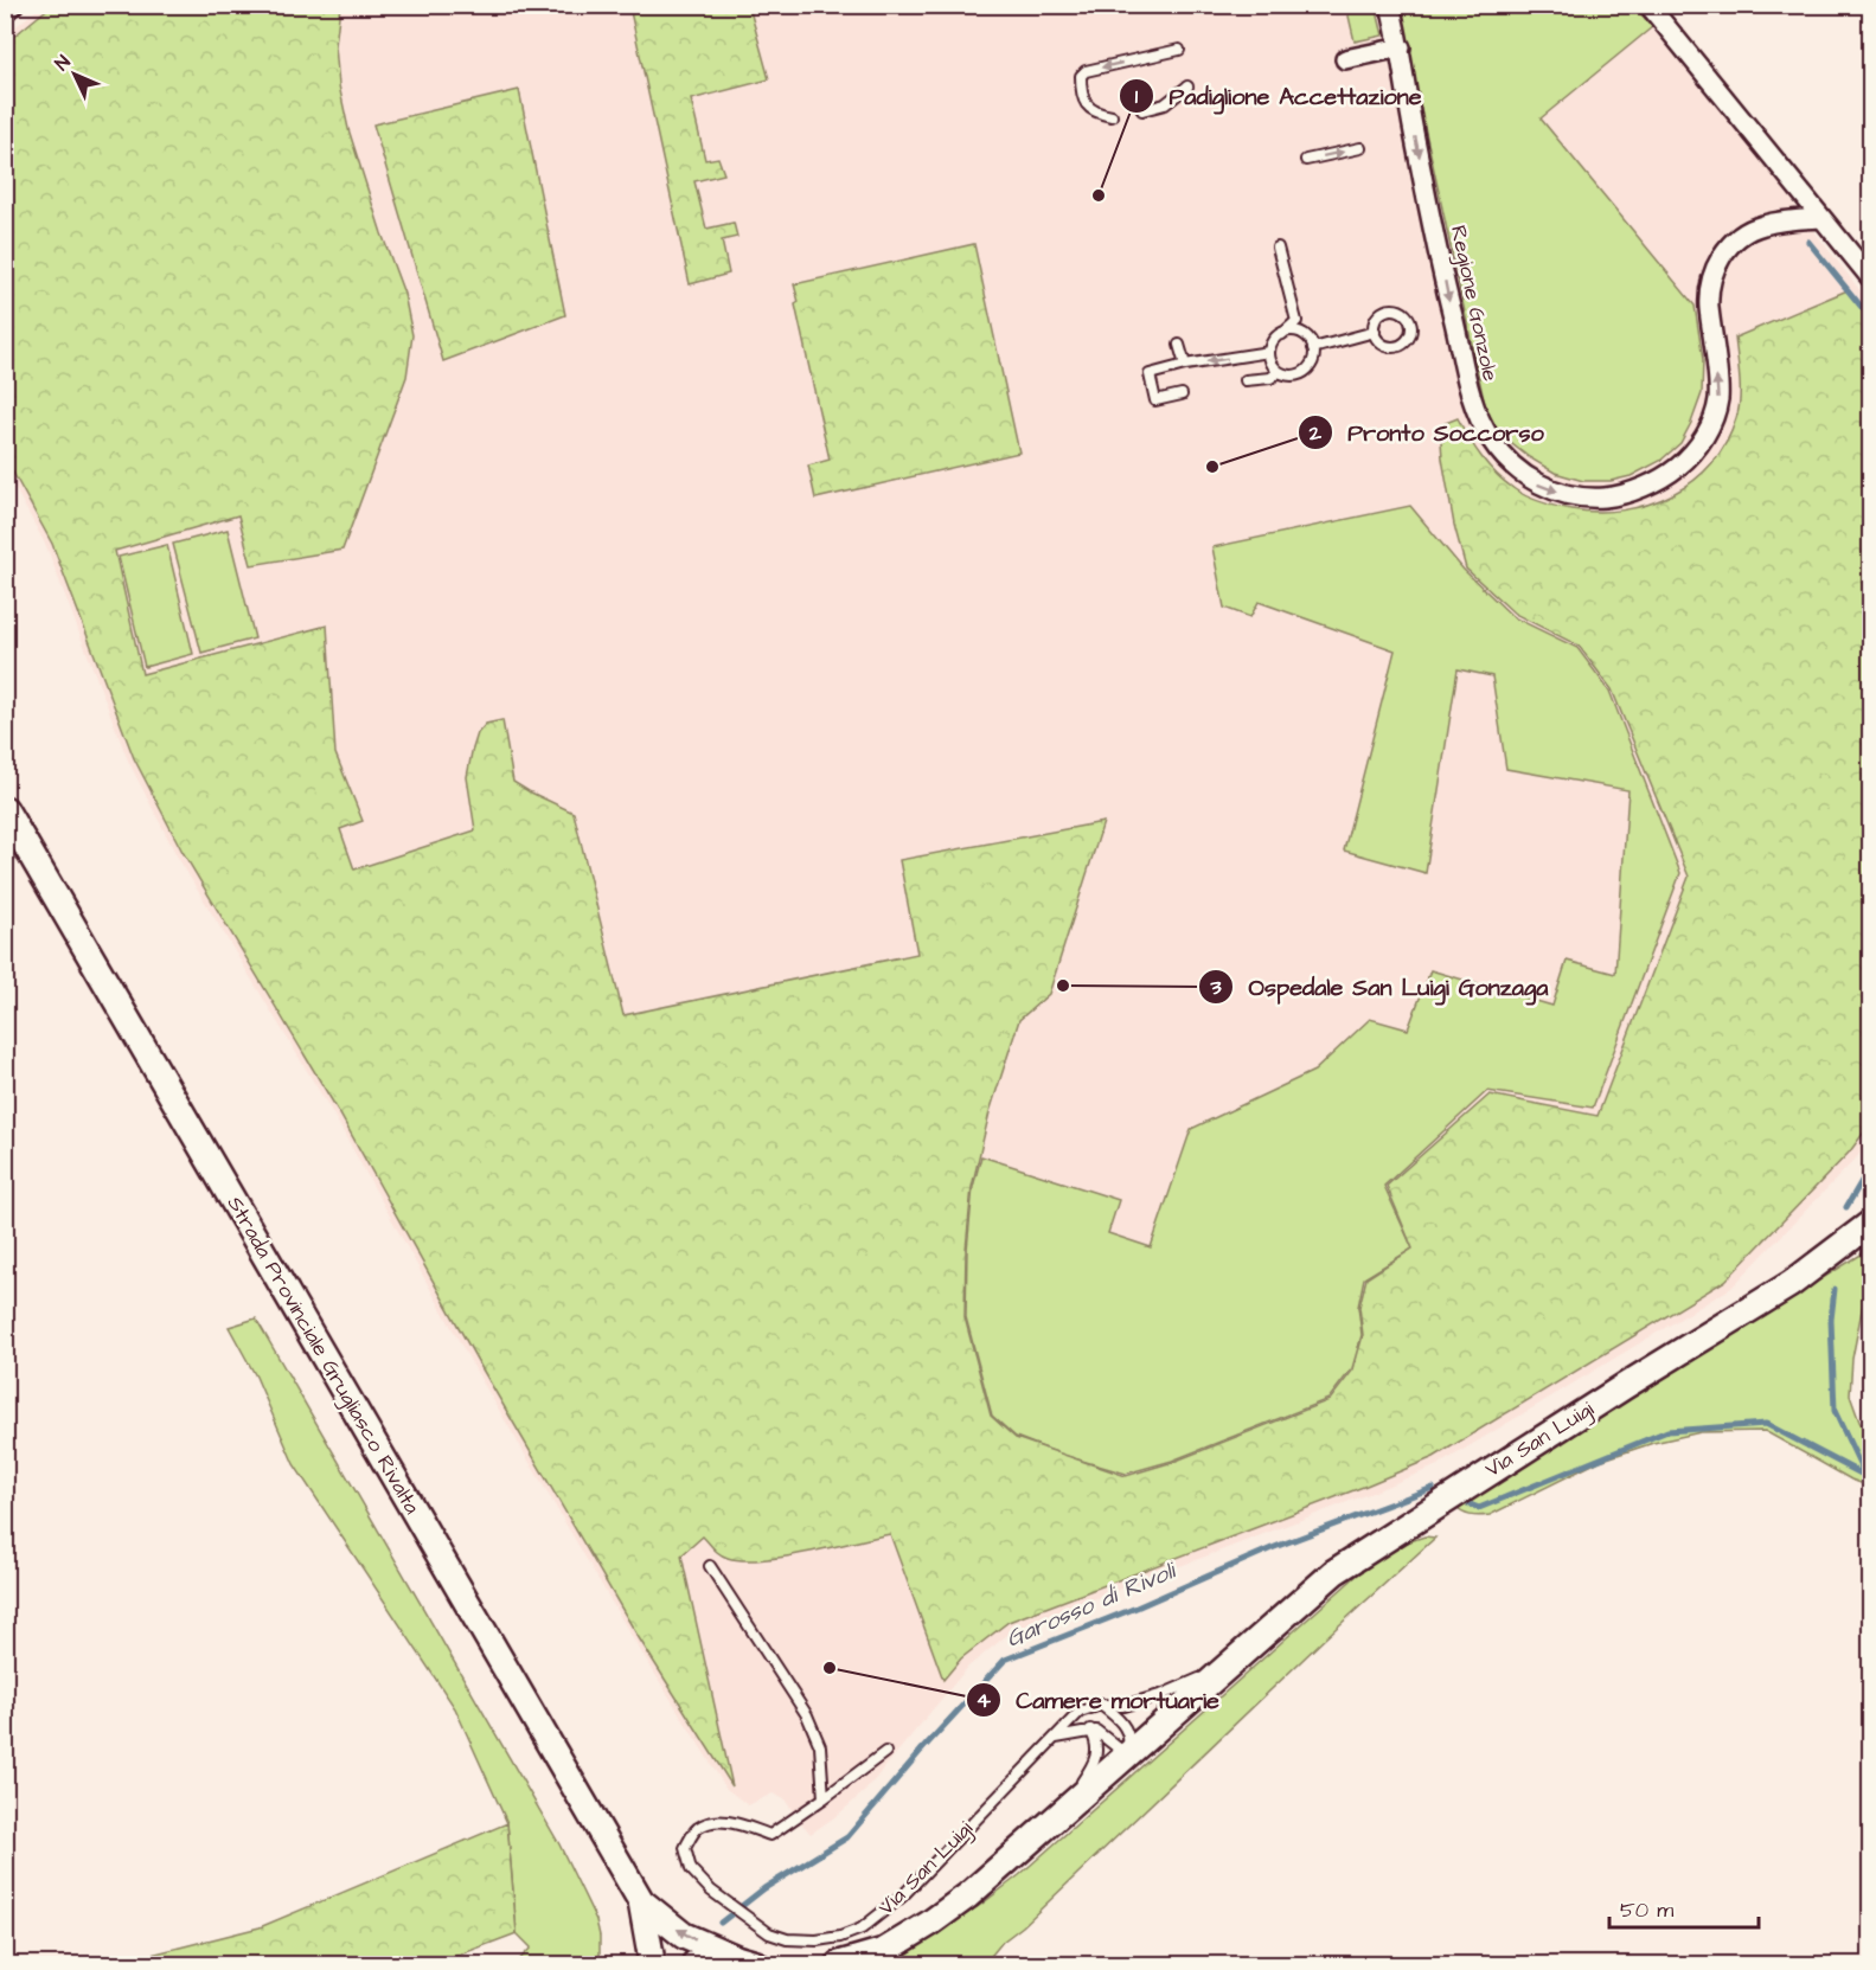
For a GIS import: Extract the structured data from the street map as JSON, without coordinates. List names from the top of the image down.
{
  "streets": {
    "street": ["Regione Gonzole", "Strada Provinciale Grugliasco Rivalta", "Via San Luigi"]
  },
  "water": ["Garosso di Rivoli"],
  "places": [
    "Padiglione Accettazione",
    "Pronto Soccorso",
    "Ospedale San Luigi Gonzaga",
    "Camere mortuarie"
  ],
  "scale_bar": "50 m",
  "north": "top left"
}
